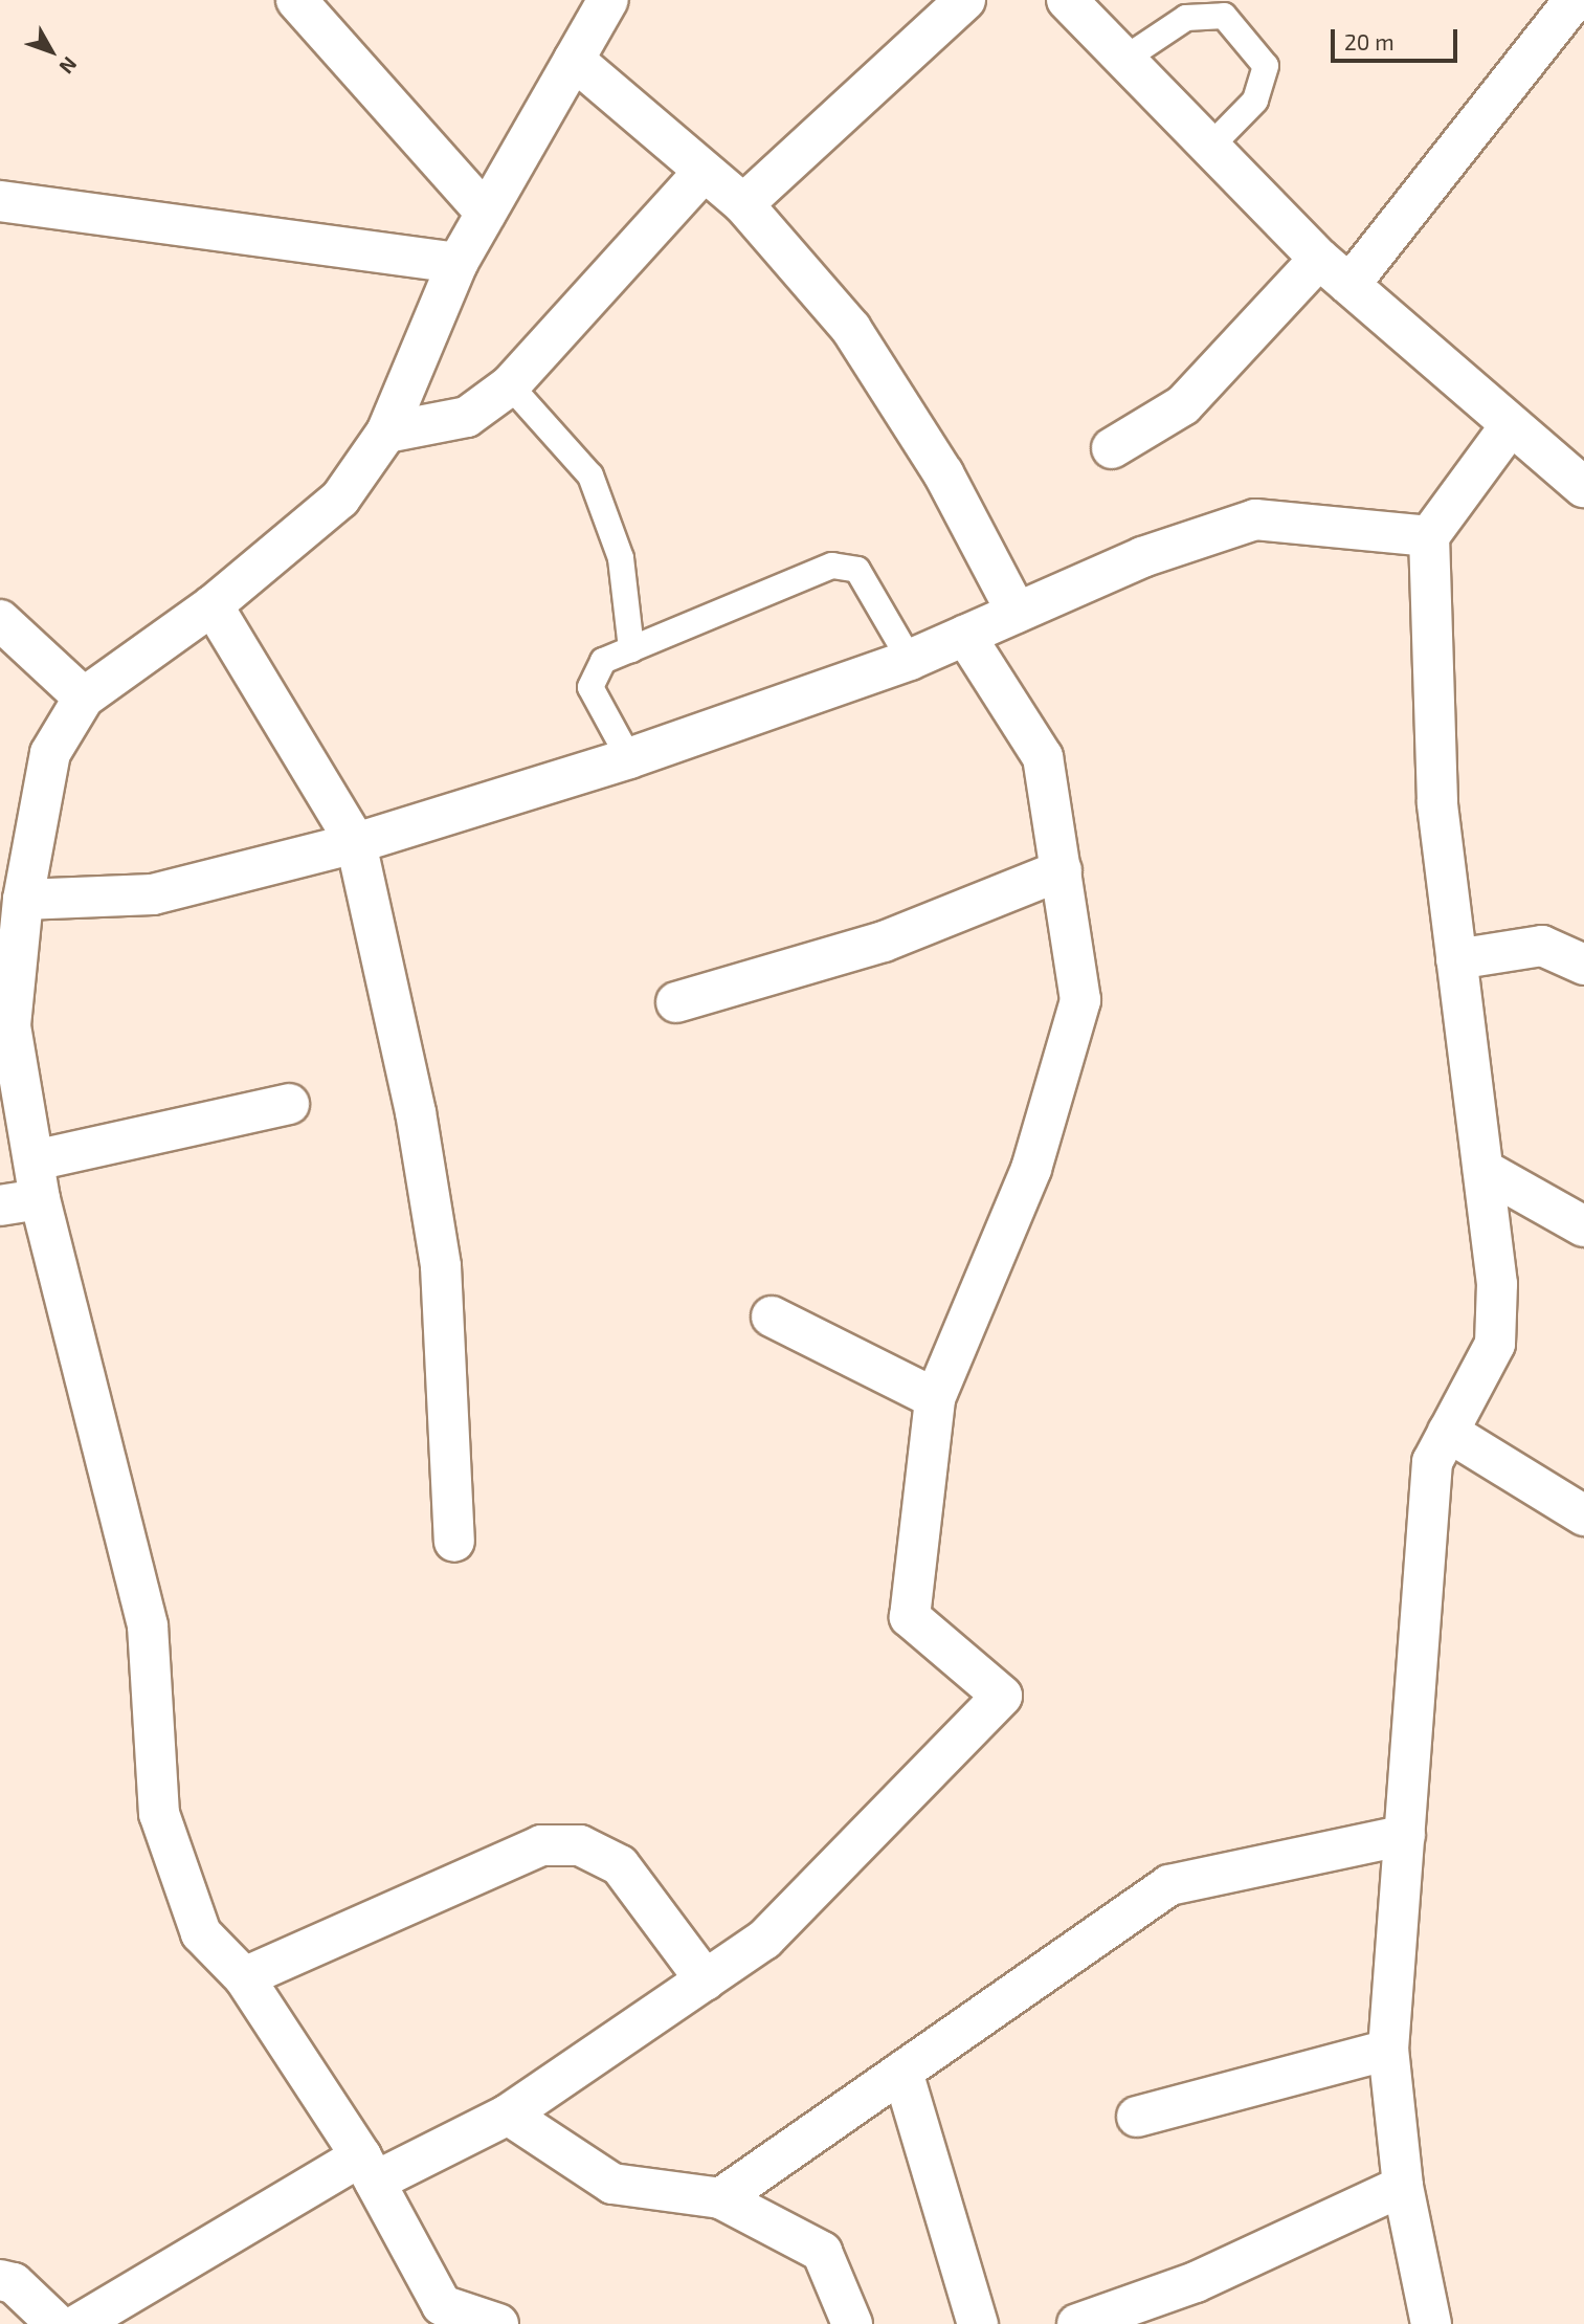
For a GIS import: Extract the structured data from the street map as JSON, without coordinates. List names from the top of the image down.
{
  "scale_bar": "20 m",
  "north": "bottom right"
}
